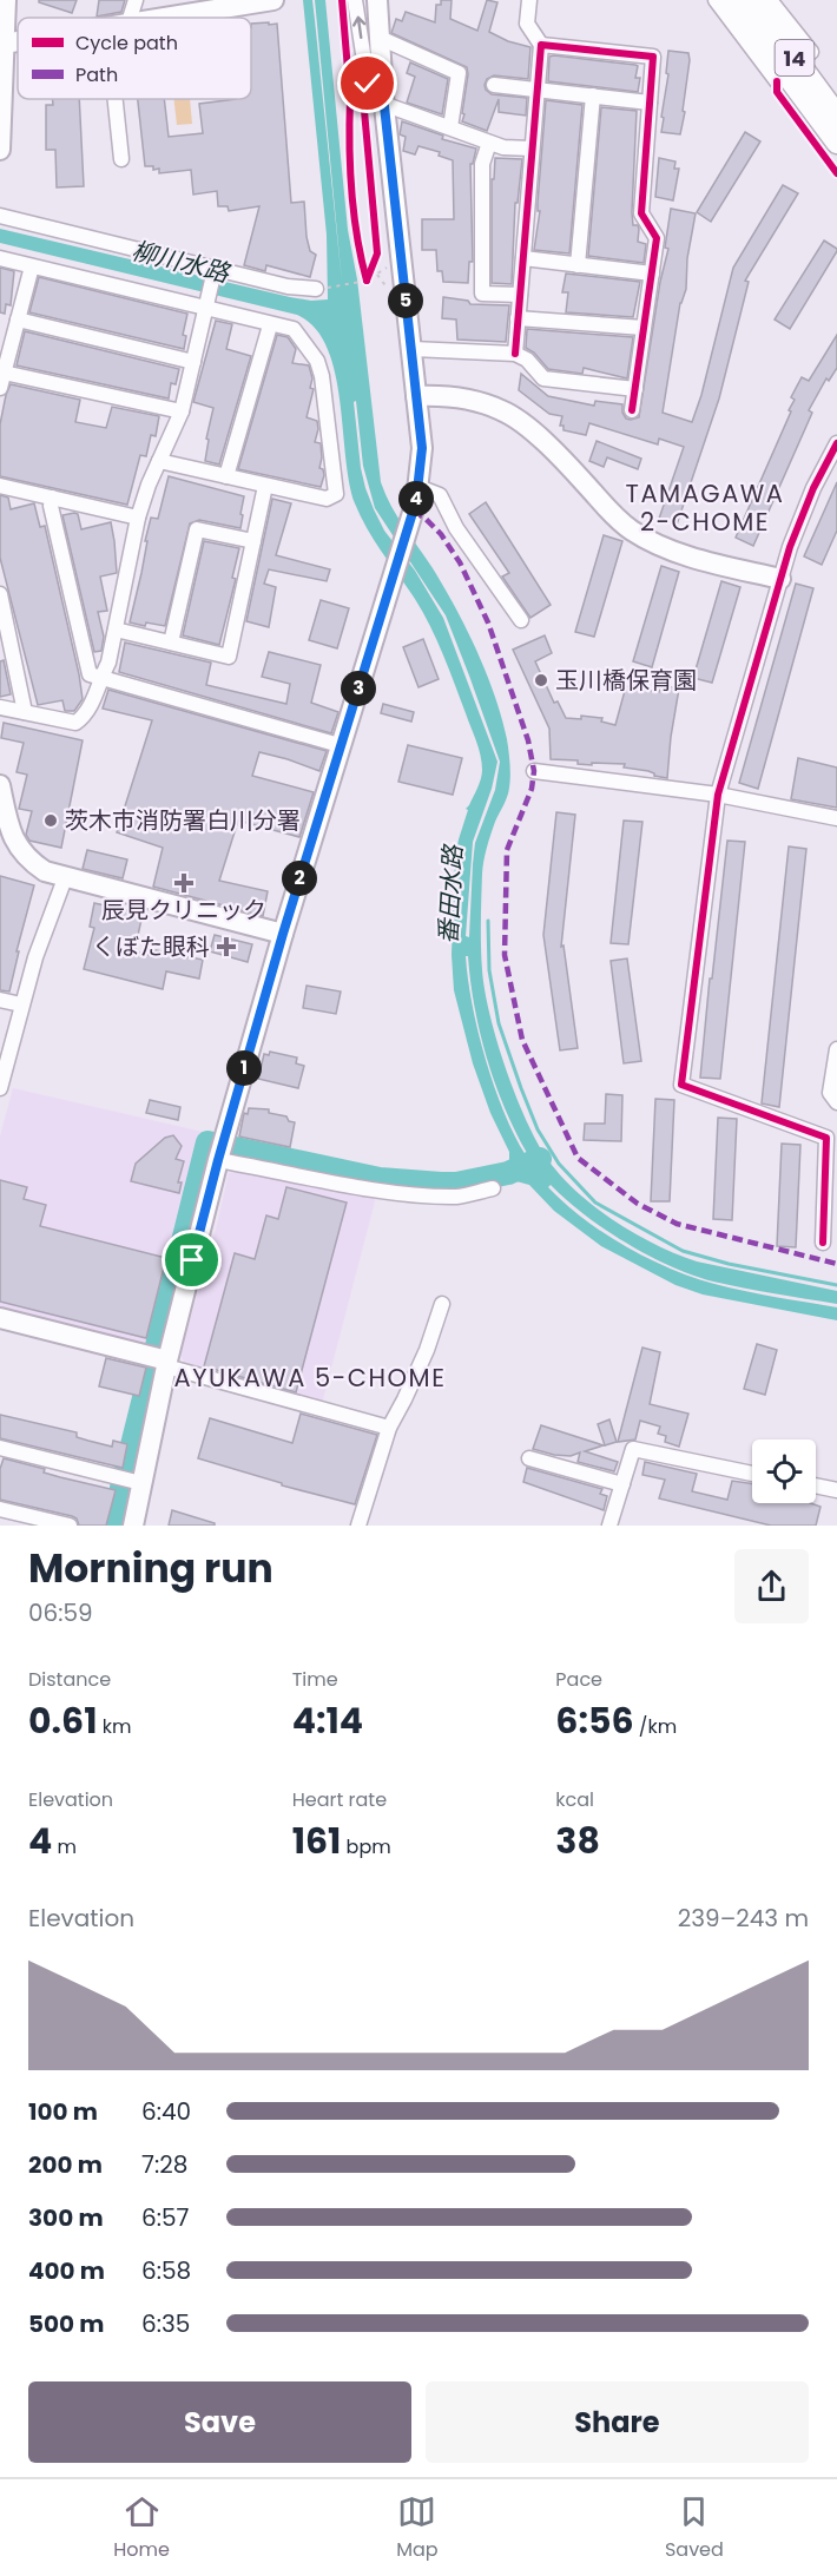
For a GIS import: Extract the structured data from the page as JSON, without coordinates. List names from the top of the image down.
{
  "streets": {
    "main road": ["14"]
  },
  "districts": ["TAMAGAWA 2-CHOME", "AYUKAWA 5-CHOME"],
  "water": ["柳川水路", "番田水路"],
  "places": {
    "other": ["玉川橋保育園", "茨木市消防署白川分署"],
    "health": ["辰見クリニック", "くぼた眼科"]
  },
  "legend": ["Cycle path", "Path"],
  "page": {
    "pins": [
      "5",
      "4",
      "3",
      "2",
      "1"
    ],
    "heading": ["Morning run", "06:59"],
    "stats": [
      ["Distance", "0.61 km"],
      ["Time", "4:14"],
      ["Pace", "6:56 /km"],
      ["Elevation", "4 m"],
      ["Heart rate", "161 bpm"],
      ["kcal", "38"]
    ],
    "chart": ["Elevation", "239–243 m"],
    "list": [
      {
        "name": "100 m",
        "note": "6:40"
      },
      {
        "name": "200 m",
        "note": "7:28"
      },
      {
        "name": "300 m",
        "note": "6:57"
      },
      {
        "name": "400 m",
        "note": "6:58"
      },
      {
        "name": "500 m",
        "note": "6:35"
      }
    ],
    "buttons": ["Save", "Share"],
    "tabs": ["Home", "Map", "Saved"]
  }
}
